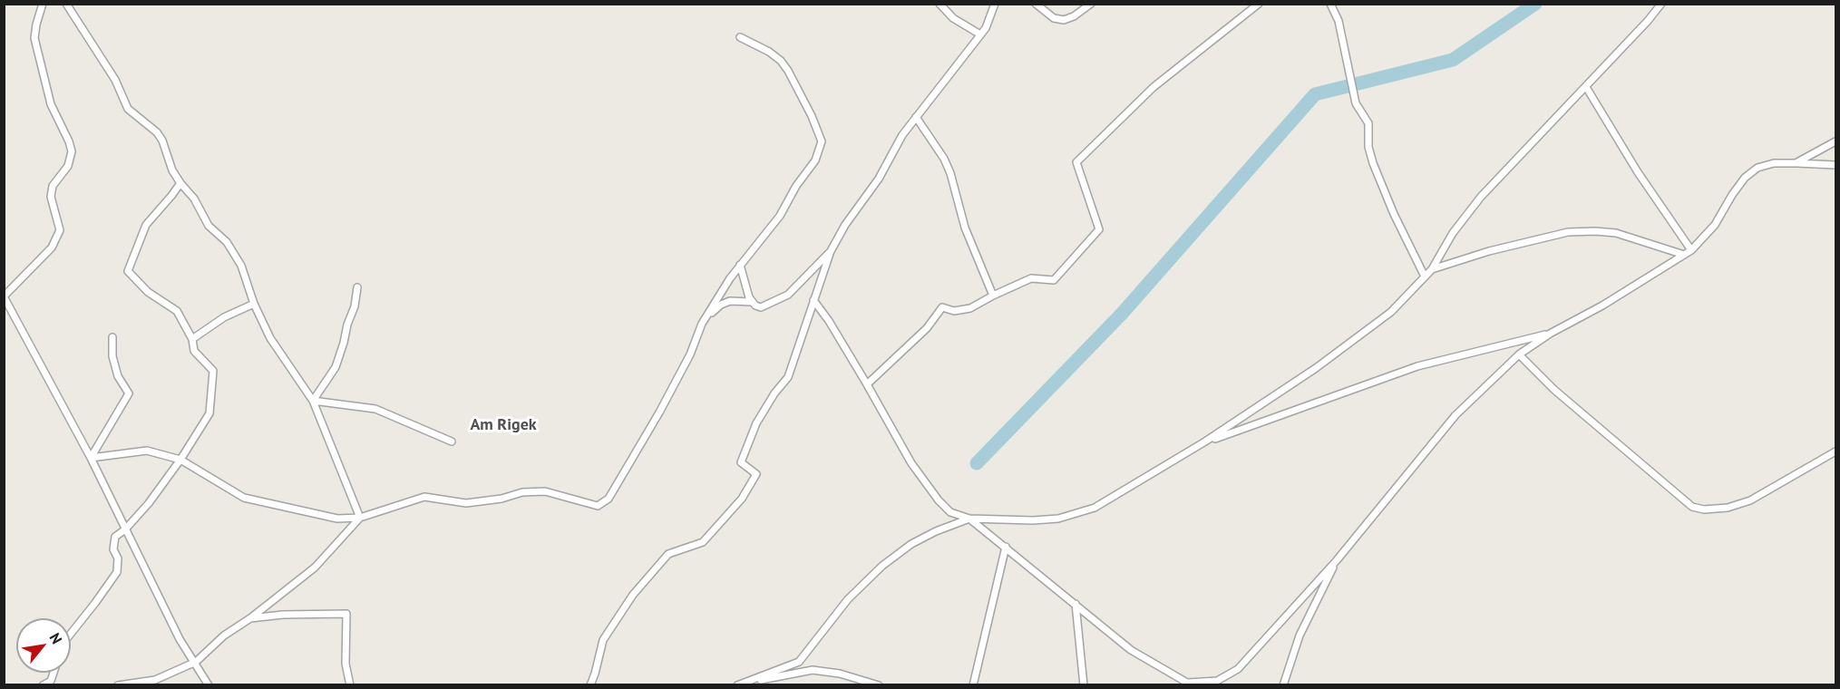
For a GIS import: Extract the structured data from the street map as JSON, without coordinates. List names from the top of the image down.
{
  "districts": ["Am Rigek"],
  "north": "top right"
}
